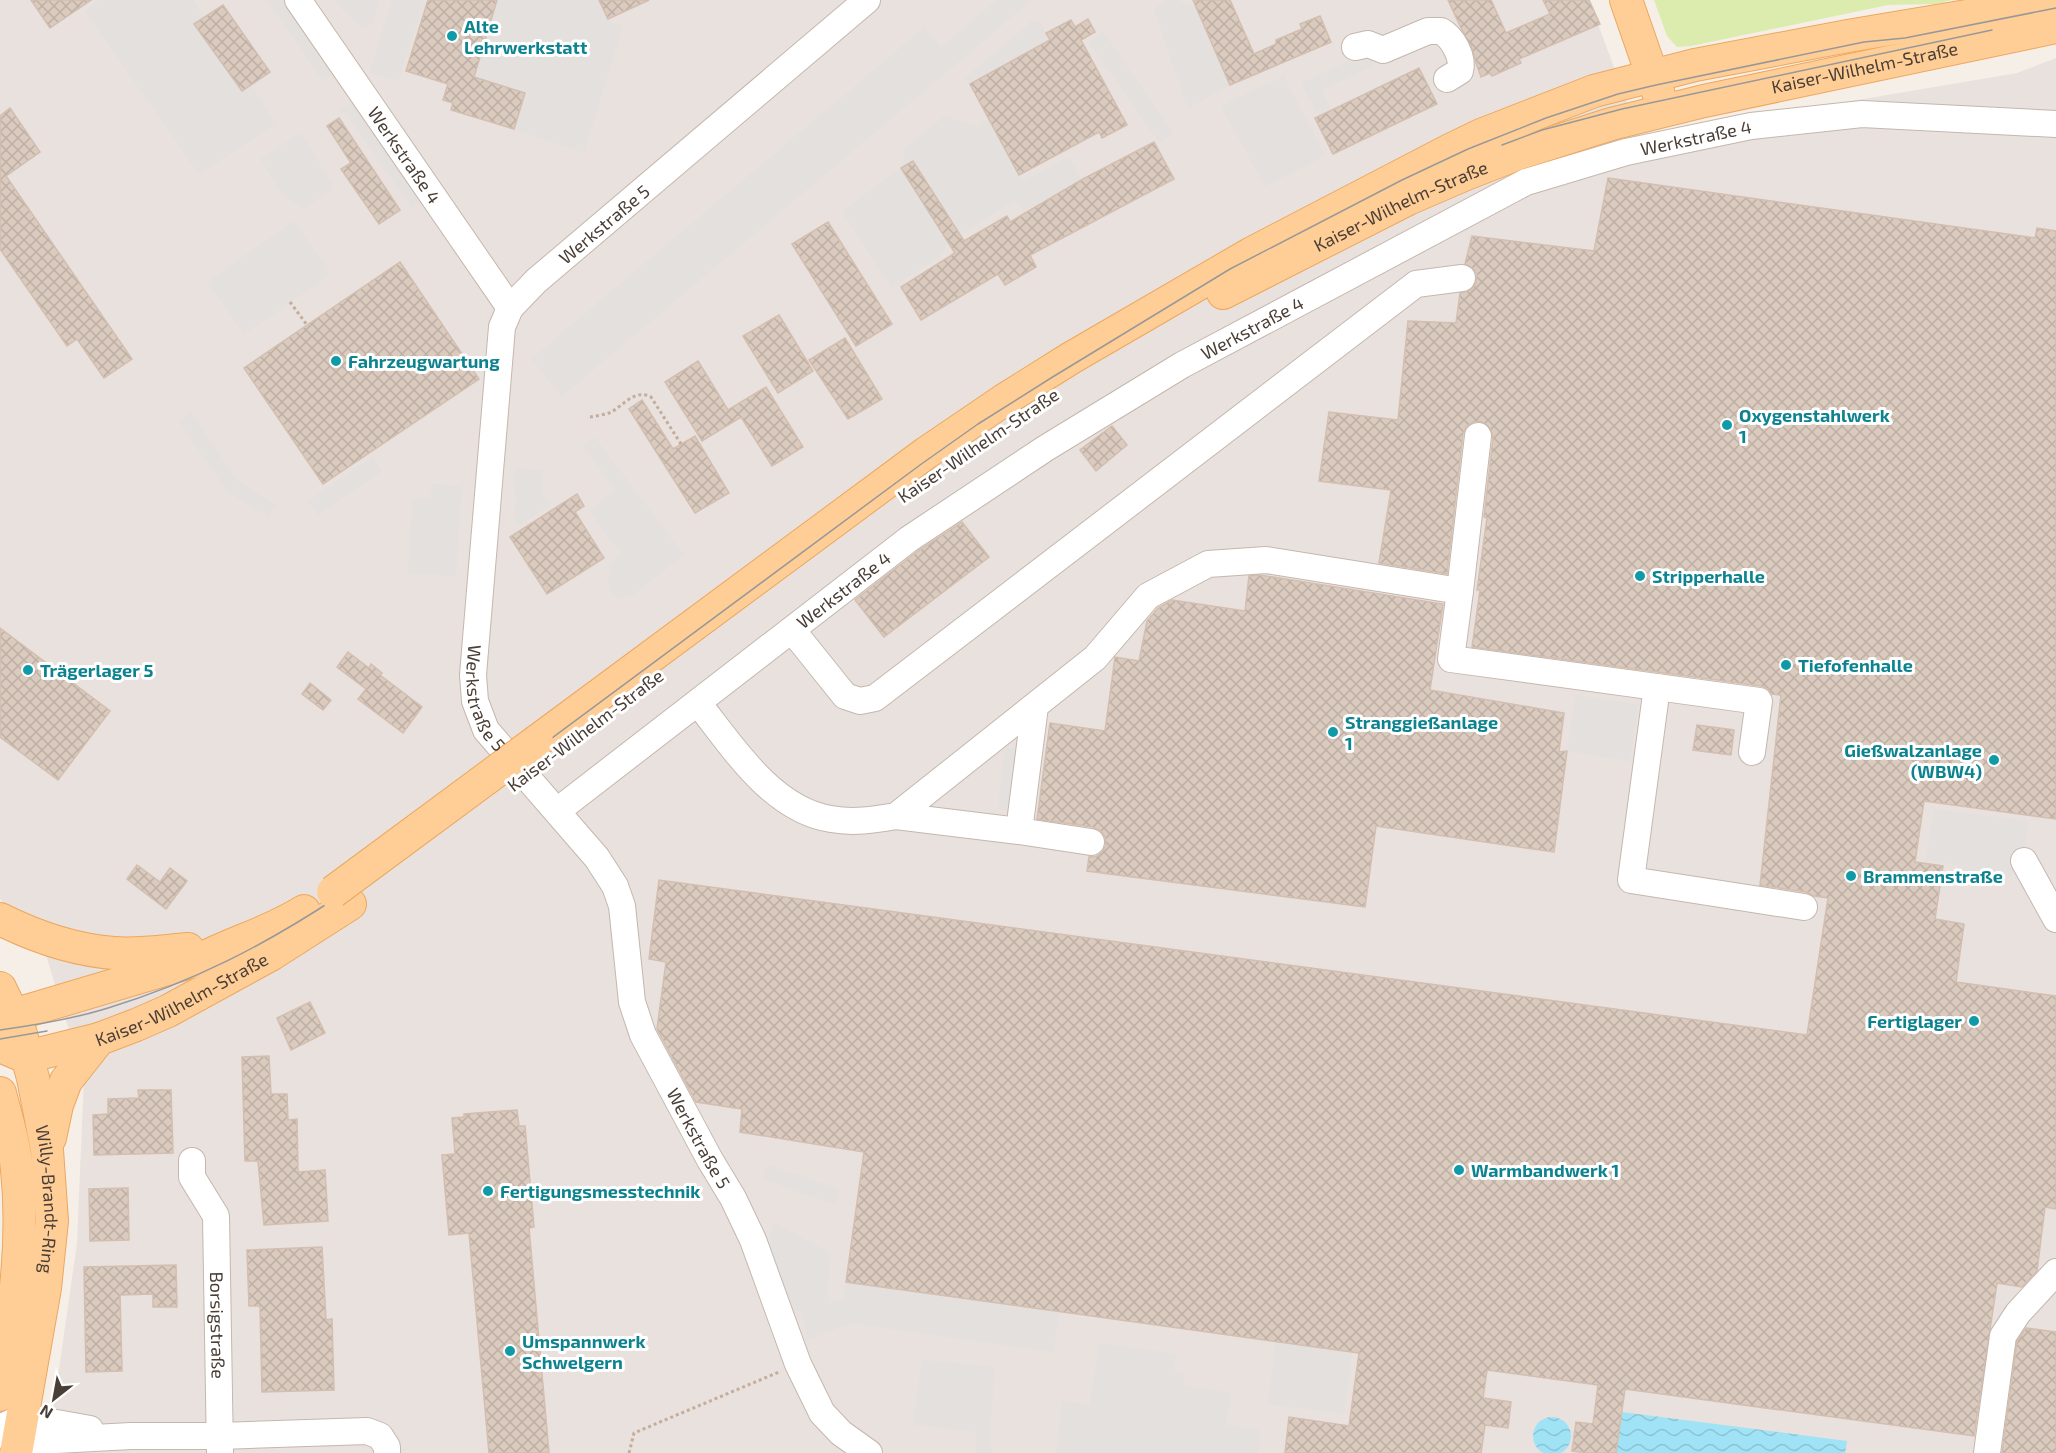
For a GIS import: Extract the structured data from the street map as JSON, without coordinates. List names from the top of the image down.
{
  "streets": {
    "main road": ["Kaiser-Wilhelm-Straße", "Willy-Brandt-Ring"],
    "street": ["Werkstraße 4", "Werkstraße 5", "Borsigstraße"]
  },
  "crossings": [
    ["Kaiser-Wilhelm-Straße", "Willy-Brandt-Ring"],
    ["Werkstraße 4", "Werkstraße 5"]
  ],
  "places": [
    "Alte Lehrwerkstatt",
    "Fahrzeugwartung",
    "Oxygenstahlwerk 1",
    "Stripperhalle",
    "Tiefofenhalle",
    "Trägerlager 5",
    "Stranggießanlage 1",
    "Gießwalzanlage (WBW4)",
    "Brammenstraße",
    "Fertiglager",
    "Warmbandwerk 1",
    "Fertigungsmesstechnik",
    "Umspannwerk Schwelgern"
  ],
  "north": "bottom left"
}
